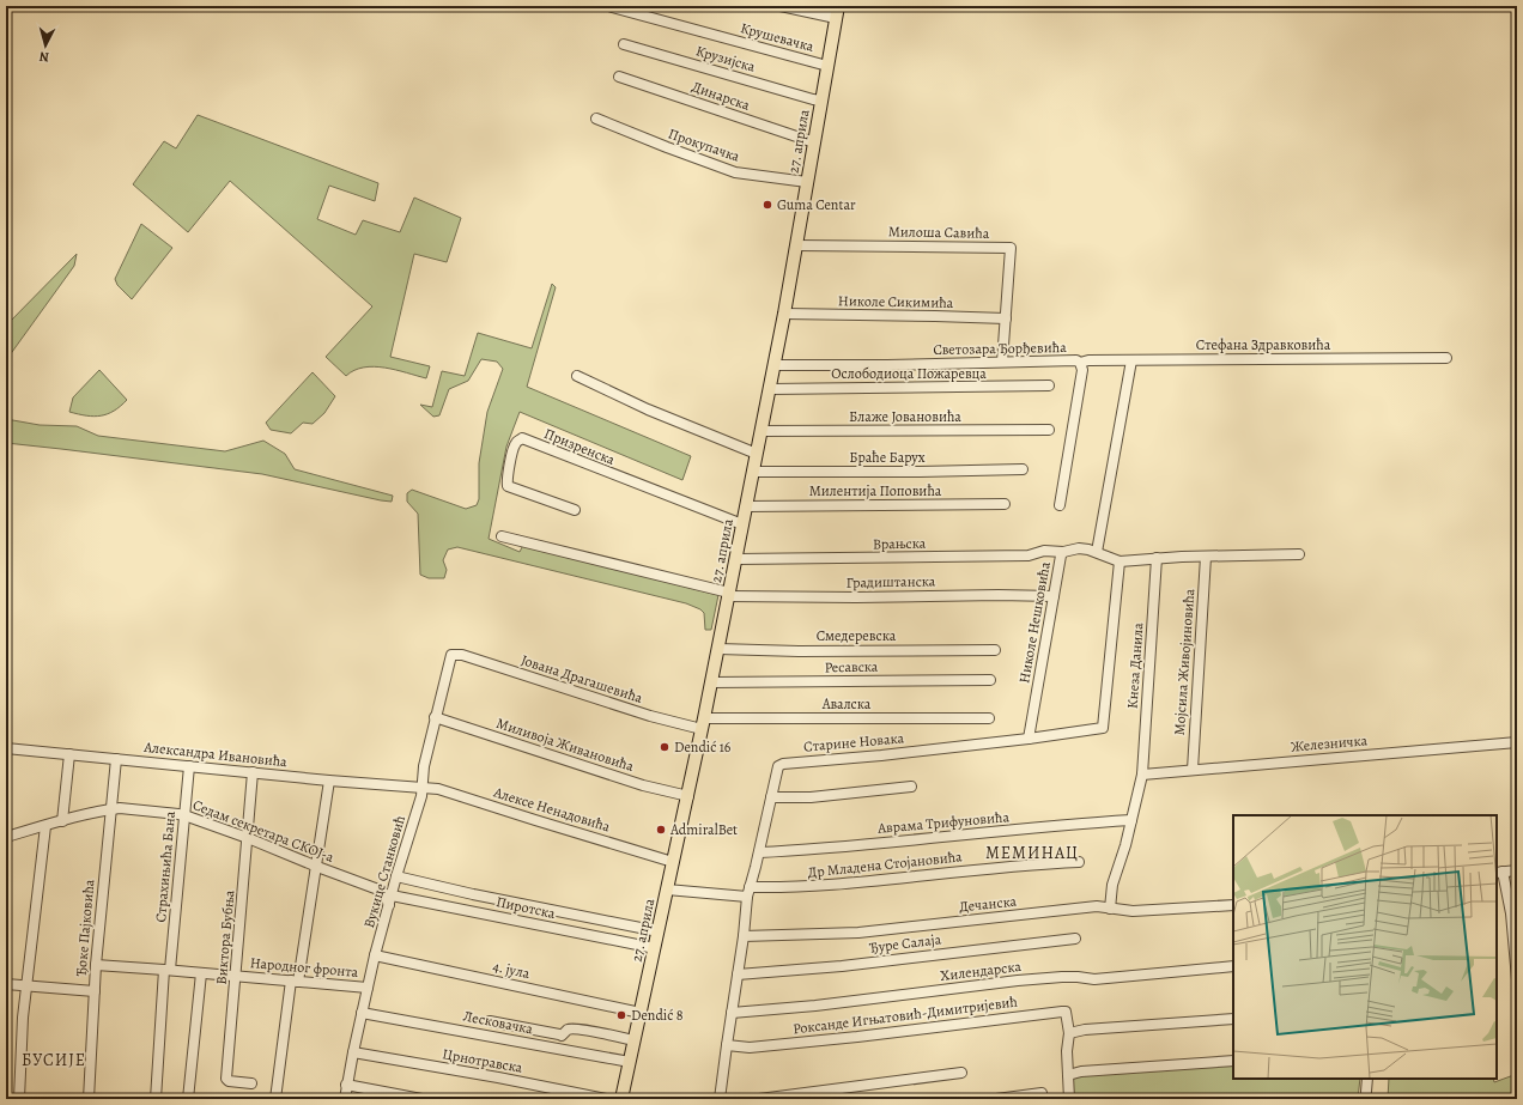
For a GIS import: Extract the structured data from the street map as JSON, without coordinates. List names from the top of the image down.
{
  "streets": {
    "main road": ["27. априла"],
    "street": [
      "Крушевачка",
      "Крузијска",
      "Динарска",
      "Прокупачка",
      "Милоша Савића",
      "Николе Сикимића",
      "Стефана Здравковића",
      "Светозара Ђорђевића",
      "Ослободиоца Пожаревца",
      "Блаже Јовановића",
      "Призренска",
      "Браће Барух",
      "Милентија Поповића",
      "Врањска",
      "Градиштанска",
      "Николе Нешковића",
      "Смедеревска",
      "Мојсила Живојиновића",
      "Кнеза Данила",
      "Ресавска",
      "Јована Драгашевића",
      "Авалска",
      "Старине Новака",
      "Железничка",
      "Миливоја Живановића",
      "Александра Ивановића",
      "Алексе Ненадовића",
      "Аврама Трифуновића",
      "Седам секретара СКОЈ-а",
      "Др Младена Стојановића",
      "Страхињића Бана",
      "Вукице Станковић",
      "Дечанска",
      "Пиротска",
      "Ђоке Пајковића",
      "Виктора Бубња",
      "Ђуре Салаја",
      "Народног фронта",
      "4. јула",
      "Хилендарска",
      "Роксанде Игњатовић-Димитријевић",
      "Лесковачка",
      "Црнотравска"
    ]
  },
  "crossings": [
    ["Крушевачка", "27. априла"],
    ["Крузијска", "27. априла"],
    ["Динарска", "27. априла"],
    ["27. априла", "Прокупачка"],
    ["27. априла", "Милоша Савића"],
    ["27. априла", "Николе Сикимића"],
    ["27. априла", "Светозара Ђорђевића"],
    ["27. априла", "Ослободиоца Пожаревца"],
    ["27. априла", "Блаже Јовановића"],
    ["27. априла", "Призренска"],
    ["27. априла", "Браће Барух"],
    ["27. априла", "Милентија Поповића"],
    ["27. априла", "Врањска"],
    ["27. априла", "Градиштанска"],
    ["27. априла", "Смедеревска"],
    ["27. априла", "Ресавска"],
    ["27. априла", "Јована Драгашевића"],
    ["27. априла", "Авалска"],
    ["27. априла", "Миливоја Живановића"],
    ["27. априла", "Алексе Ненадовића"],
    ["27. априла", "Др Младена Стојановића"],
    ["27. априла", "Пиротска"],
    ["27. априла", "4. јула"],
    ["27. априла", "Лесковачка"],
    ["Милоша Савића", "Николе Сикимића"],
    ["Стефана Здравковића", "Светозара Ђорђевића"],
    ["Врањска", "Николе Нешковића"],
    ["Градиштанска", "Николе Нешковића"],
    ["Николе Нешковића", "Мојсила Живојиновића"],
    ["Николе Нешковића", "Кнеза Данила"],
    ["Николе Нешковића", "Старине Новака"],
    ["Мојсила Живојиновића", "Железничка"],
    ["Кнеза Данила", "Железничка"],
    ["Кнеза Данила", "Аврама Трифуновића"],
    ["Кнеза Данила", "Дечанска"],
    ["Јована Драгашевића", "Авалска"],
    ["Јована Драгашевића", "Вукице Станковић"],
    ["Старине Новака", "Аврама Трифуновића"],
    ["Старине Новака", "Др Младена Стојановића"],
    ["Старине Новака", "Дечанска"],
    ["Старине Новака", "Ђуре Салаја"],
    ["Старине Новака", "Хилендарска"],
    ["Старине Новака", "Роксанде Игњатовић-Димитријевић"],
    ["Миливоја Живановића", "Вукице Станковић"],
    ["Александра Ивановића", "Алексе Ненадовића"],
    ["Александра Ивановића", "Страхињића Бана"],
    ["Александра Ивановића", "Вукице Станковић"],
    ["Александра Ивановића", "Ђоке Пајковића"],
    ["Александра Ивановића", "Виктора Бубња"],
    ["Алексе Ненадовића", "Вукице Станковић"],
    ["Седам секретара СКОЈ-а", "Страхињића Бана"],
    ["Седам секретара СКОЈ-а", "Вукице Станковић"],
    ["Седам секретара СКОЈ-а", "Пиротска"],
    ["Седам секретара СКОЈ-а", "Ђоке Пајковића"],
    ["Седам секретара СКОЈ-а", "Виктора Бубња"],
    ["Страхињића Бана", "Народног фронта"],
    ["Вукице Станковић", "Пиротска"],
    ["Вукице Станковић", "Народног фронта"],
    ["Вукице Станковић", "4. јула"],
    ["Вукице Станковић", "Лесковачка"],
    ["Вукице Станковић", "Црнотравска"],
    ["Ђоке Пајковића", "Народног фронта"],
    ["Виктора Бубња", "Народног фронта"]
  ],
  "districts": ["МЕМИНАЦ", "БУСИЈЕ"],
  "places": [
    "Guma Centar",
    "Dendić 16",
    "AdmiralBet",
    "Dendić 8"
  ],
  "north": "bottom"
}
